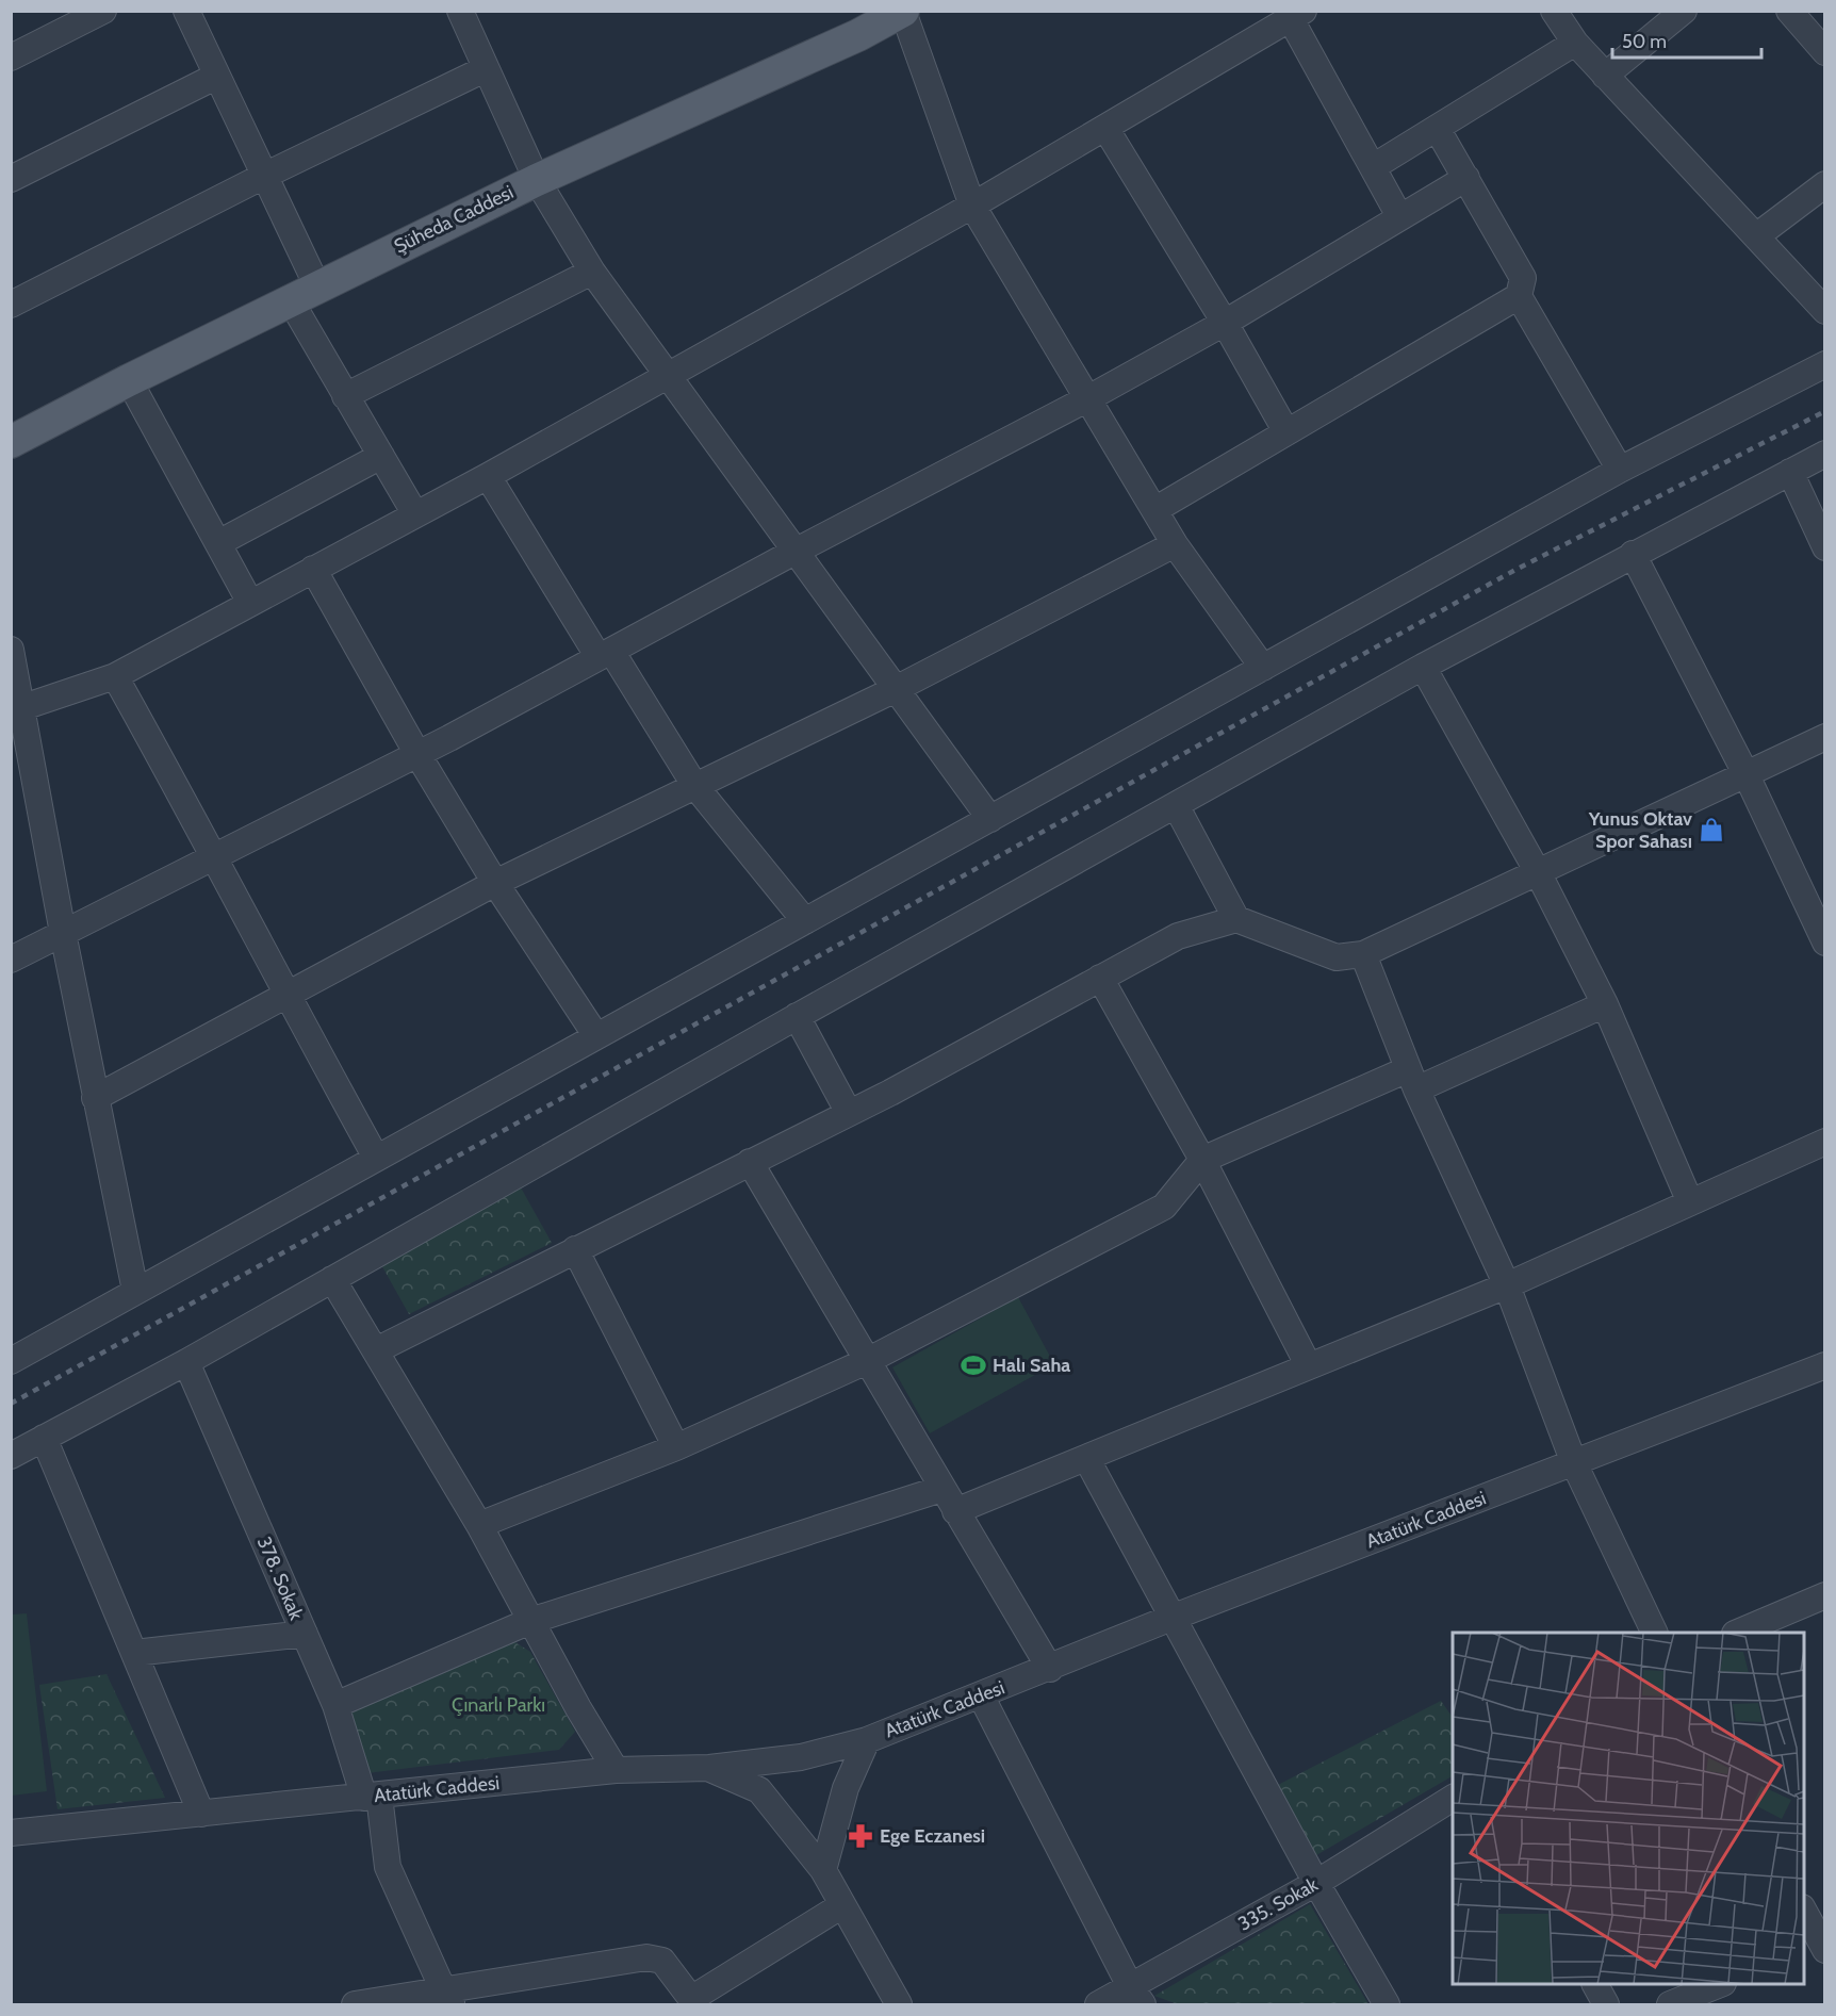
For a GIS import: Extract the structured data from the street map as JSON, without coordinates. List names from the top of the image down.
{
  "streets": {
    "main road": ["Şüheda Caddesi"],
    "street": ["Atatürk Caddesi", "378. Sokak", "335. Sokak"]
  },
  "crossings": [
    ["Atatürk Caddesi", "378. Sokak"]
  ],
  "parks": ["Çınarlı Parkı"],
  "places": {
    "shop": ["Yunus Oktav Spor Sahası"],
    "sports": ["Halı Saha"],
    "pharmacy": ["Ege Eczanesi"]
  },
  "scale_bar": "50 m"
}
